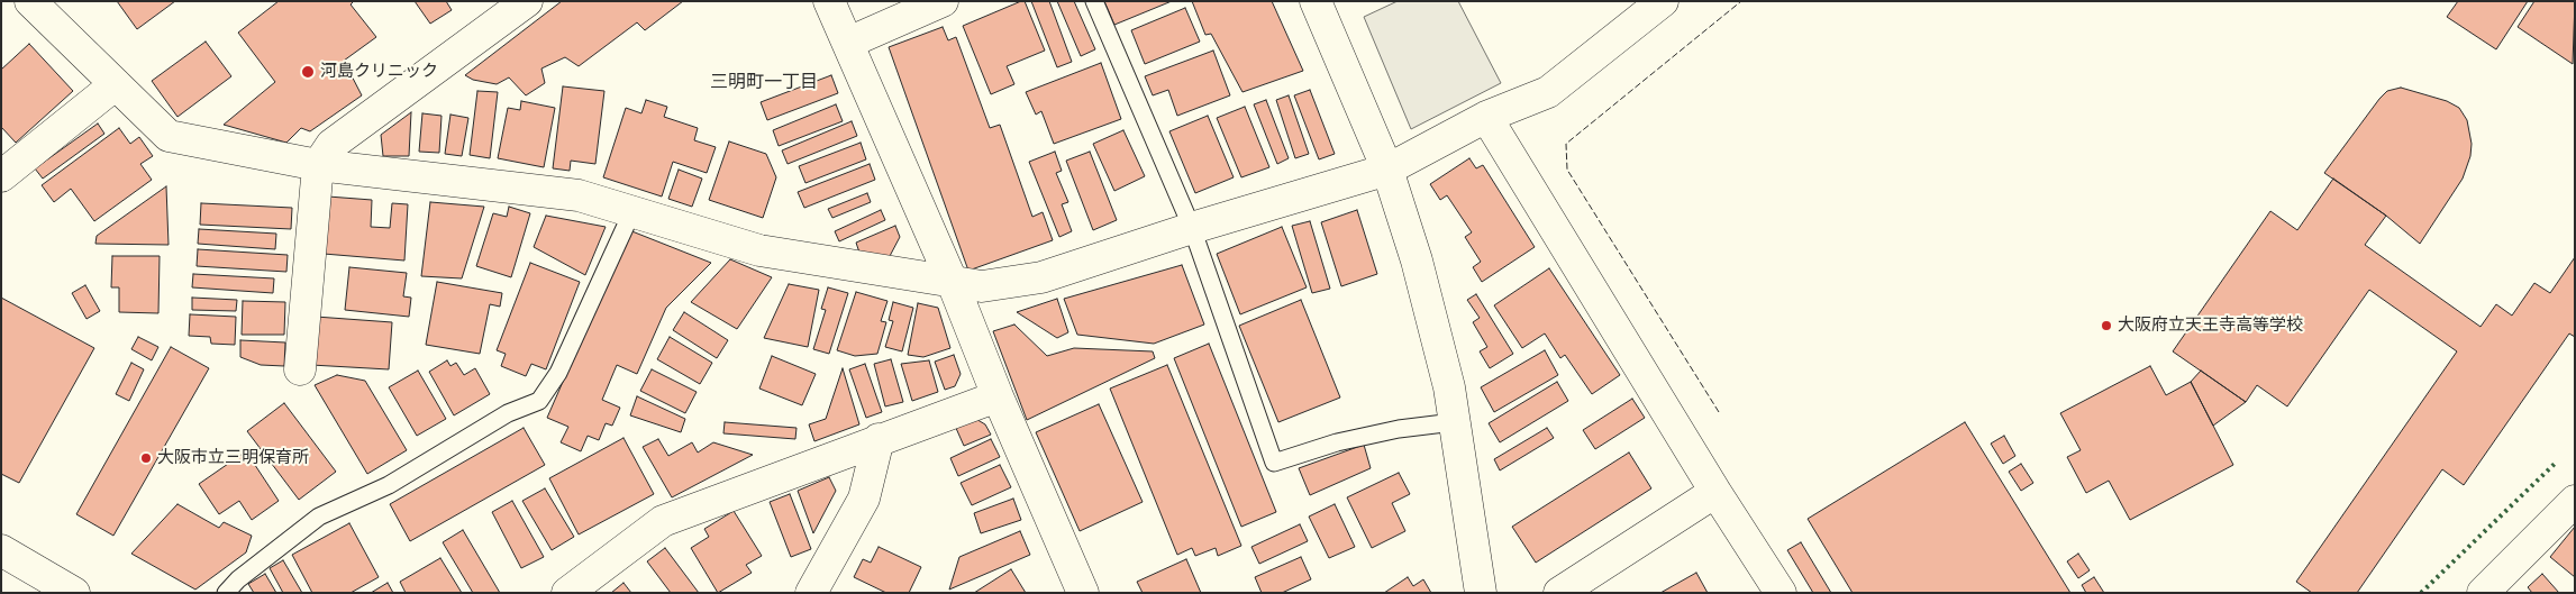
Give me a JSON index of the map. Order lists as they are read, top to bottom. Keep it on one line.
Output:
{"districts":["三明町一丁目"],"places":["河島クリニック","大阪府立天王寺高等学校","大阪市立三明保育所"]}
